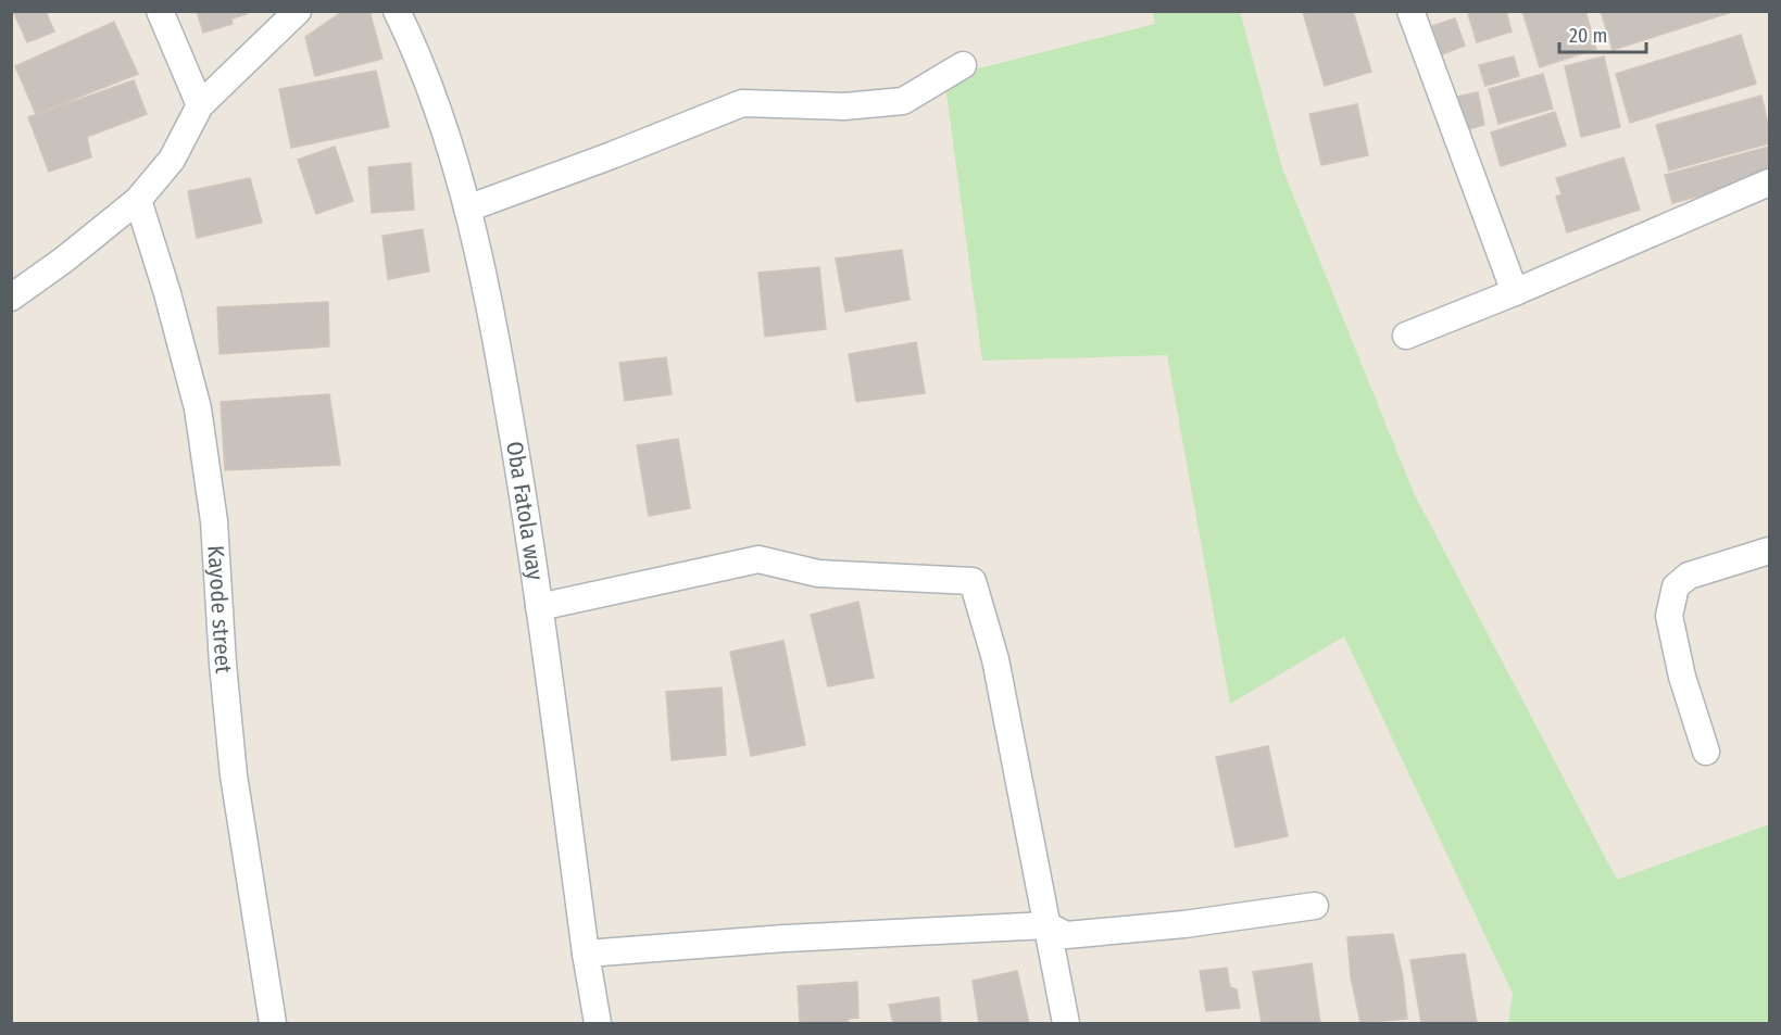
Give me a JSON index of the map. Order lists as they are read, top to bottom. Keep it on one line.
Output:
{"streets":{"street":["Oba Fatola way","Kayode street"]},"scale_bar":"20 m"}
